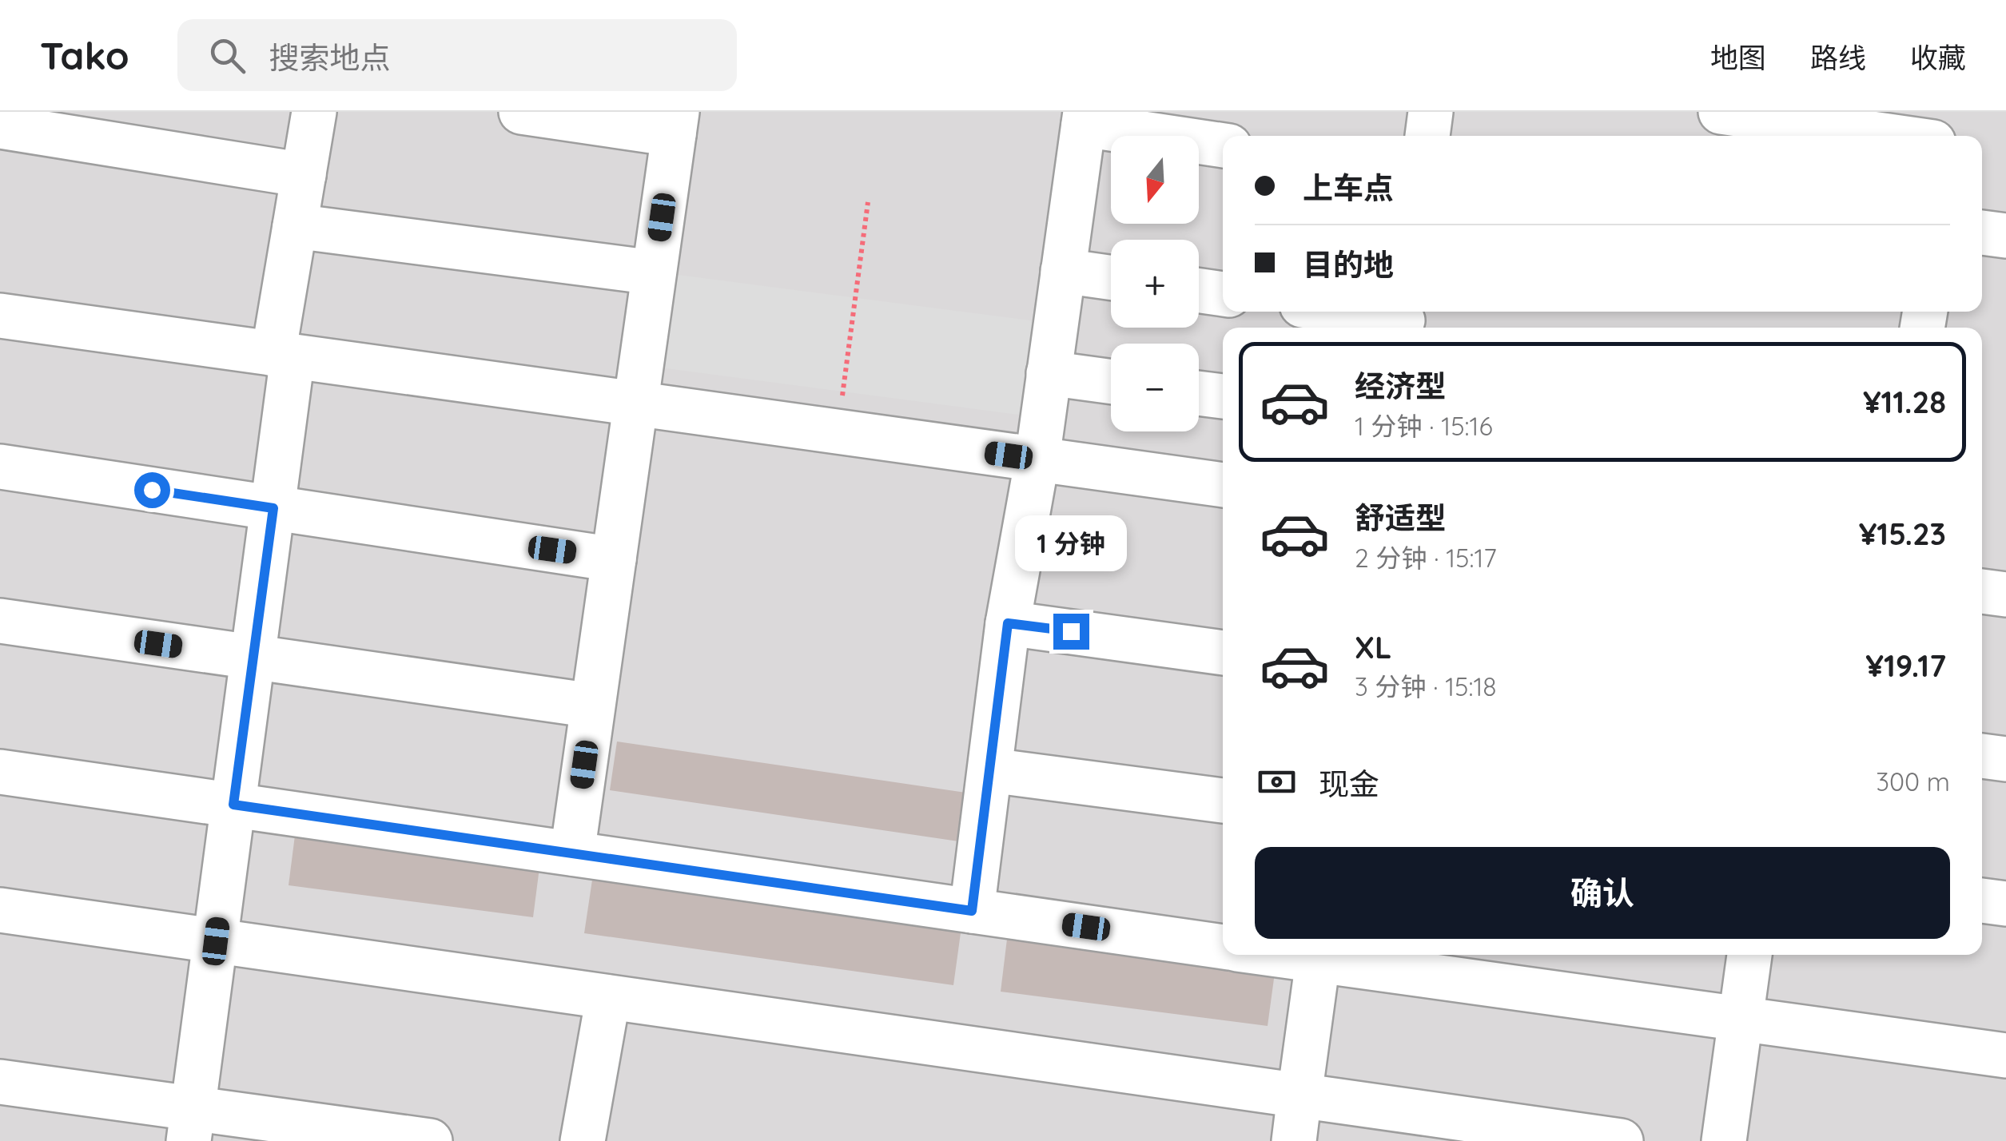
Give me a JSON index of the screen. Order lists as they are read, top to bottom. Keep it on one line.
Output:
{"north":"bottom","page":{"header":"Tako","search":"搜索地点","nav":["地图","路线","收藏"],"map_buttons":["+","−"],"banner":["上车点","目的地"],"list":[{"name":"经济型","note":"1 分钟 · 15:16","value":"¥11.28"},{"name":"舒适型","note":"2 分钟 · 15:17","value":"¥15.23"},{"name":"XL","note":"3 分钟 · 15:18","value":"¥19.17"}],"bubble":"1 分钟","pay":["现金","300 m"],"buttons":"确认"}}
